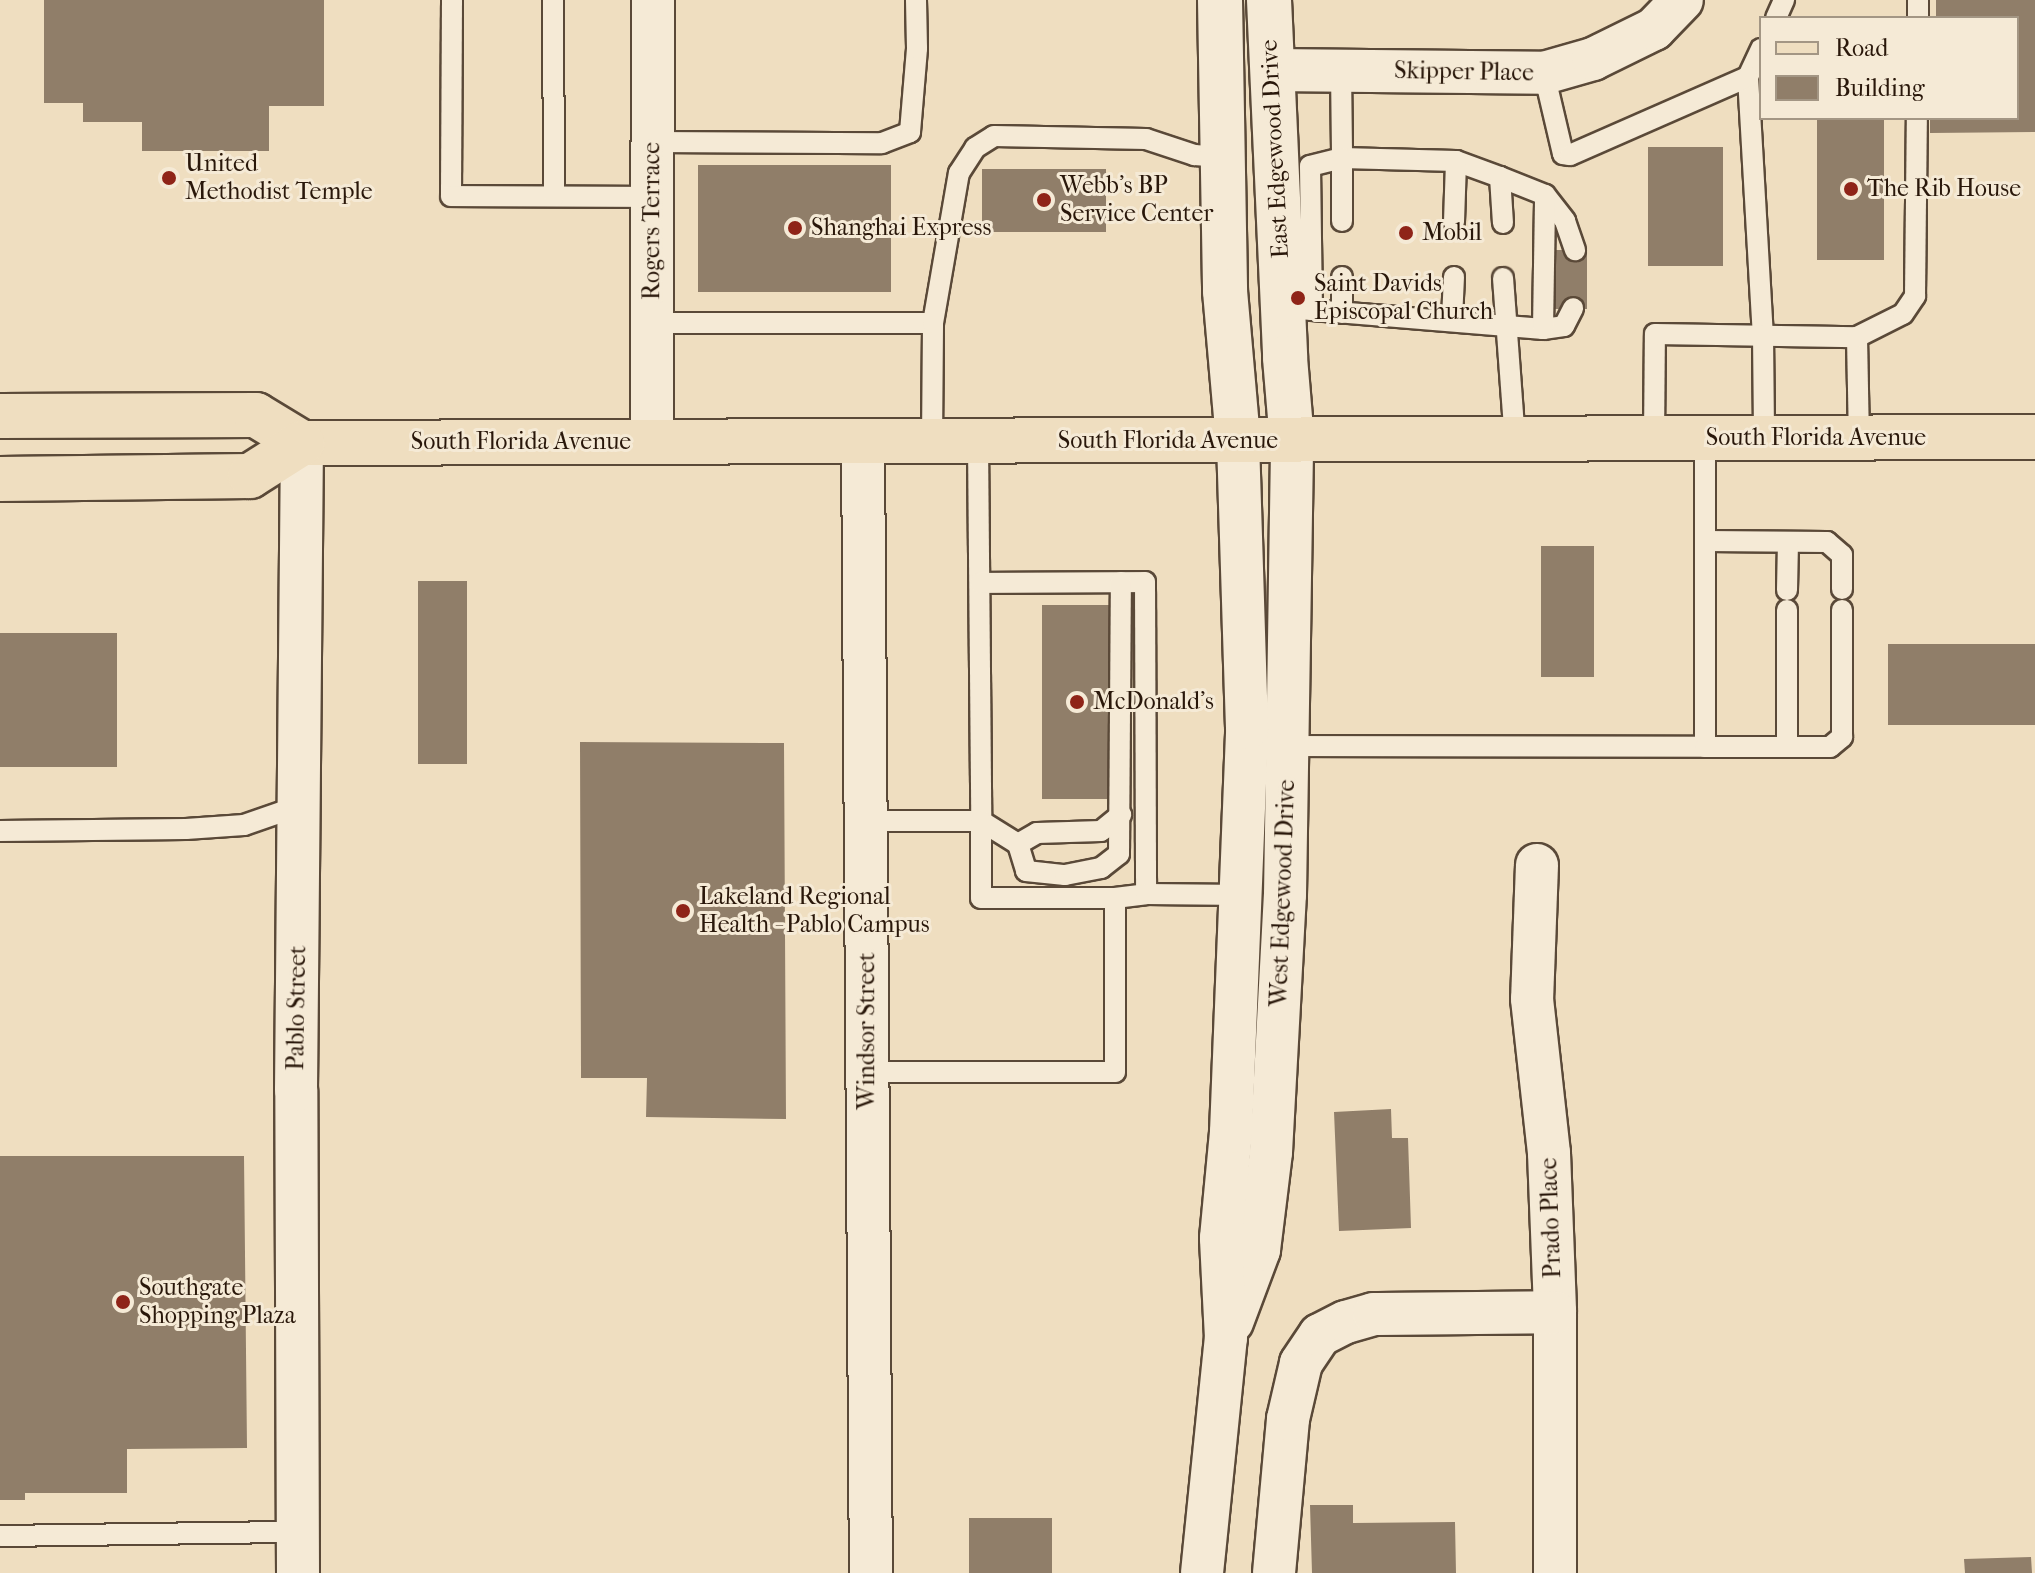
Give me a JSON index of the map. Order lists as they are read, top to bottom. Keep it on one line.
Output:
{"streets":{"main road":["South Florida Avenue"],"street":["Skipper Place","East Edgewood Drive","Rogers Terrace","West Edgewood Drive","Pablo Street","Windsor Street","Prado Place"]},"crossings":[["Skipper Place","East Edgewood Drive"],["East Edgewood Drive","South Florida Avenue"],["East Edgewood Drive","West Edgewood Drive"],["Rogers Terrace","South Florida Avenue"],["South Florida Avenue","West Edgewood Drive"],["South Florida Avenue","Pablo Street"],["South Florida Avenue","Windsor Street"]],"places":["United Methodist Temple","The Rib House","Webb's BP Service Center","Shanghai Express","Mobil","Saint Davids Episcopal Church","McDonald's","Lakeland Regional Health - Pablo Campus","Southgate Shopping Plaza"],"legend":["Road","Building"]}
